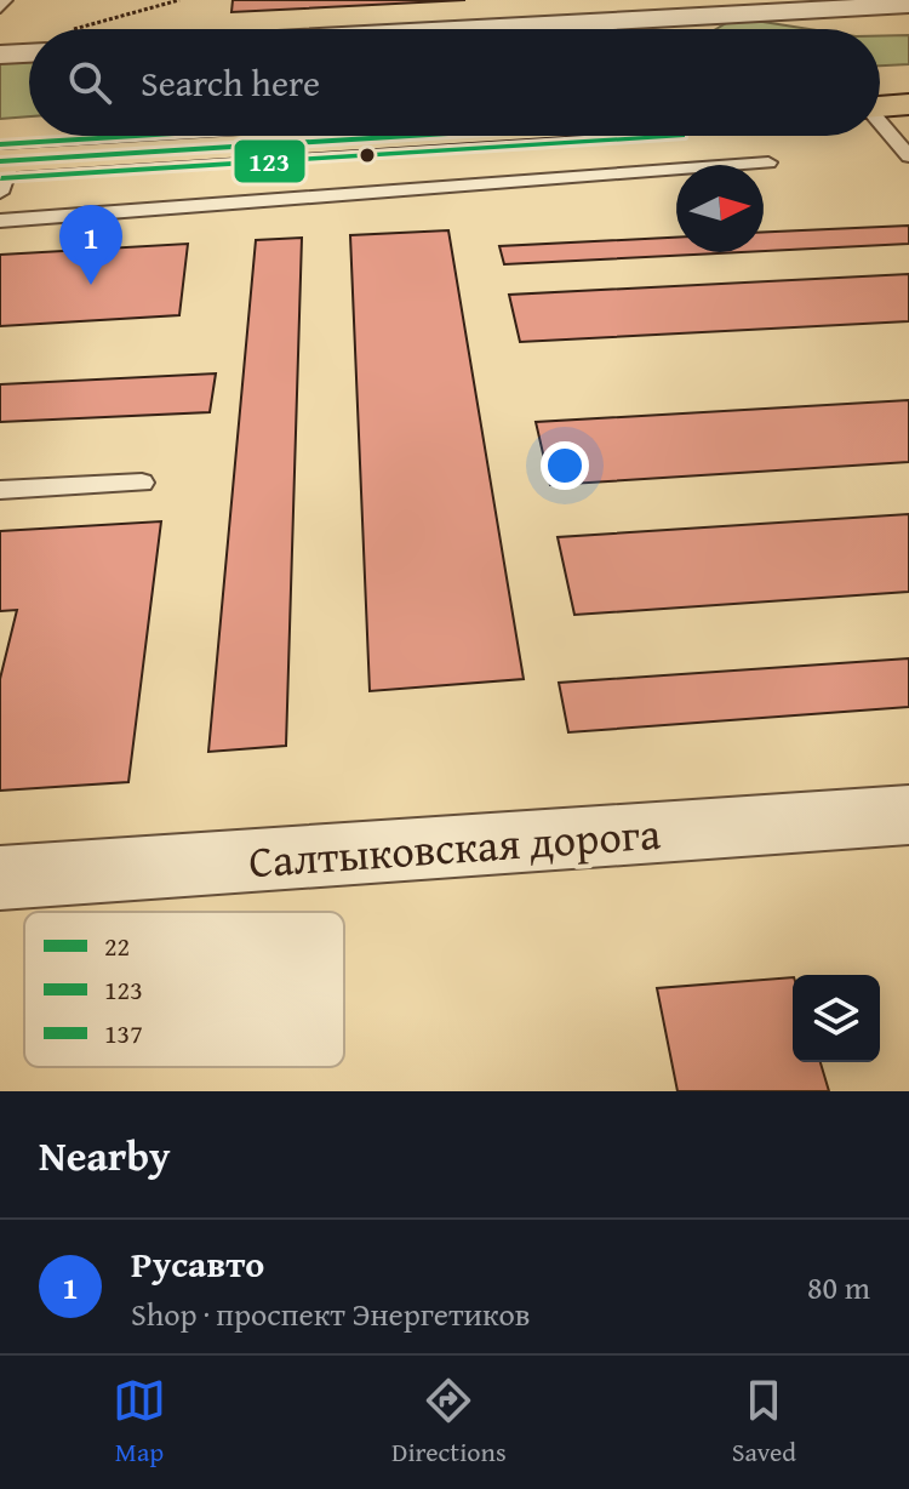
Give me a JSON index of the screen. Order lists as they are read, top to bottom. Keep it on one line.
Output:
{"streets":{"street":["Салтыковская дорога"]},"lines":["transit line 22","transit line 123","transit line 137"],"legend":["22","123","137"],"north":"right","page":{"search":"Search here","pins":"1","heading":"Nearby","list":[{"mark":"1","name":"Русавто","note":"Shop · проспект Энергетиков","value":"80 m"}],"nav":["Map","Directions","Saved"]}}
